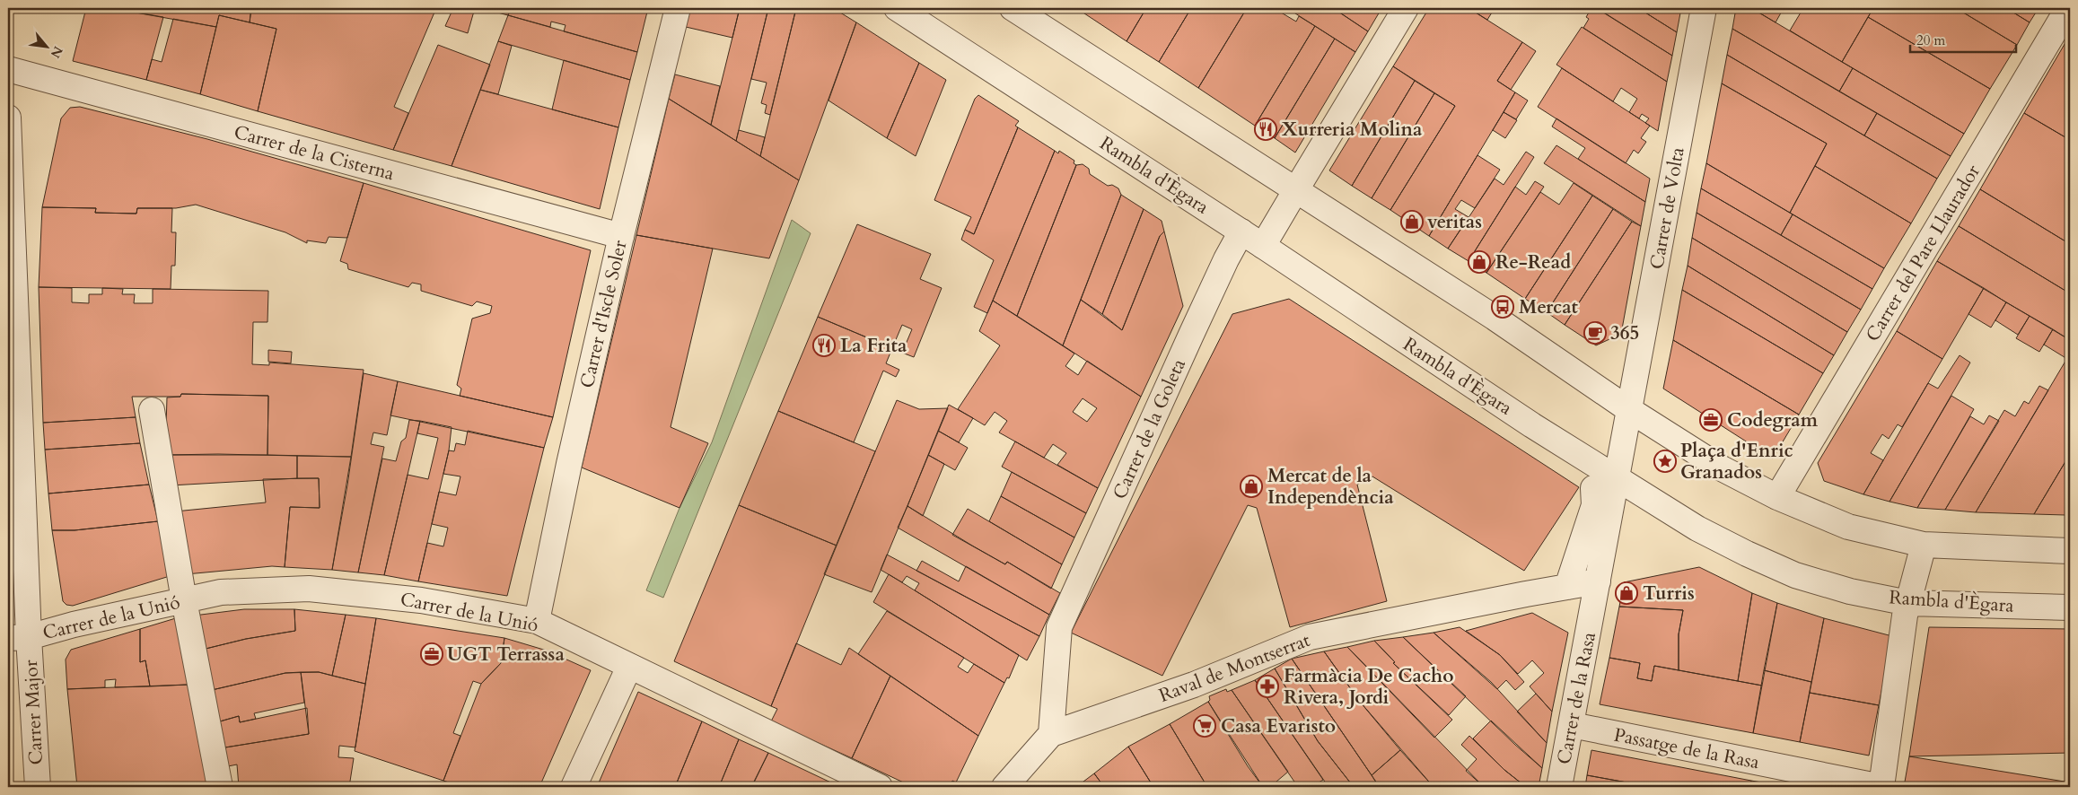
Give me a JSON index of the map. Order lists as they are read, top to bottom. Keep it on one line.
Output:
{"streets":{"street":["Carrer de la Cisterna","Rambla d'Ègara","Carrer de Volta","Carrer del Pare Llaurador","Carrer d'Iscle Soler","Carrer de la Goleta","Carrer de la Unió","Raval de Montserrat","Carrer de la Rasa","Carrer Major","Passatge de la Rasa"]},"crossings":[["Carrer de la Cisterna","Carrer d'Iscle Soler"],["Rambla d'Ègara","Carrer de la Goleta"],["Carrer d'Iscle Soler","Carrer de la Unió"],["Carrer de la Goleta","Raval de Montserrat"],["Carrer de la Unió","Carrer Major"],["Carrer de la Rasa","Passatge de la Rasa"]],"places":{"restaurant":["Xurreria Molina","La Frita"],"shop":["veritas","Re-Read","Mercat de la Independència","Turris"],"bus stop":["Mercat"],"cafe":["365"],"office":["Codegram","UGT Terrassa"],"place":["Plaça d'Enric Granados"],"pharmacy":["Farmàcia De Cacho Rivera, Jordi"],"supermarket":["Casa Evaristo"]},"scale_bar":"20 m","north":"bottom right"}
